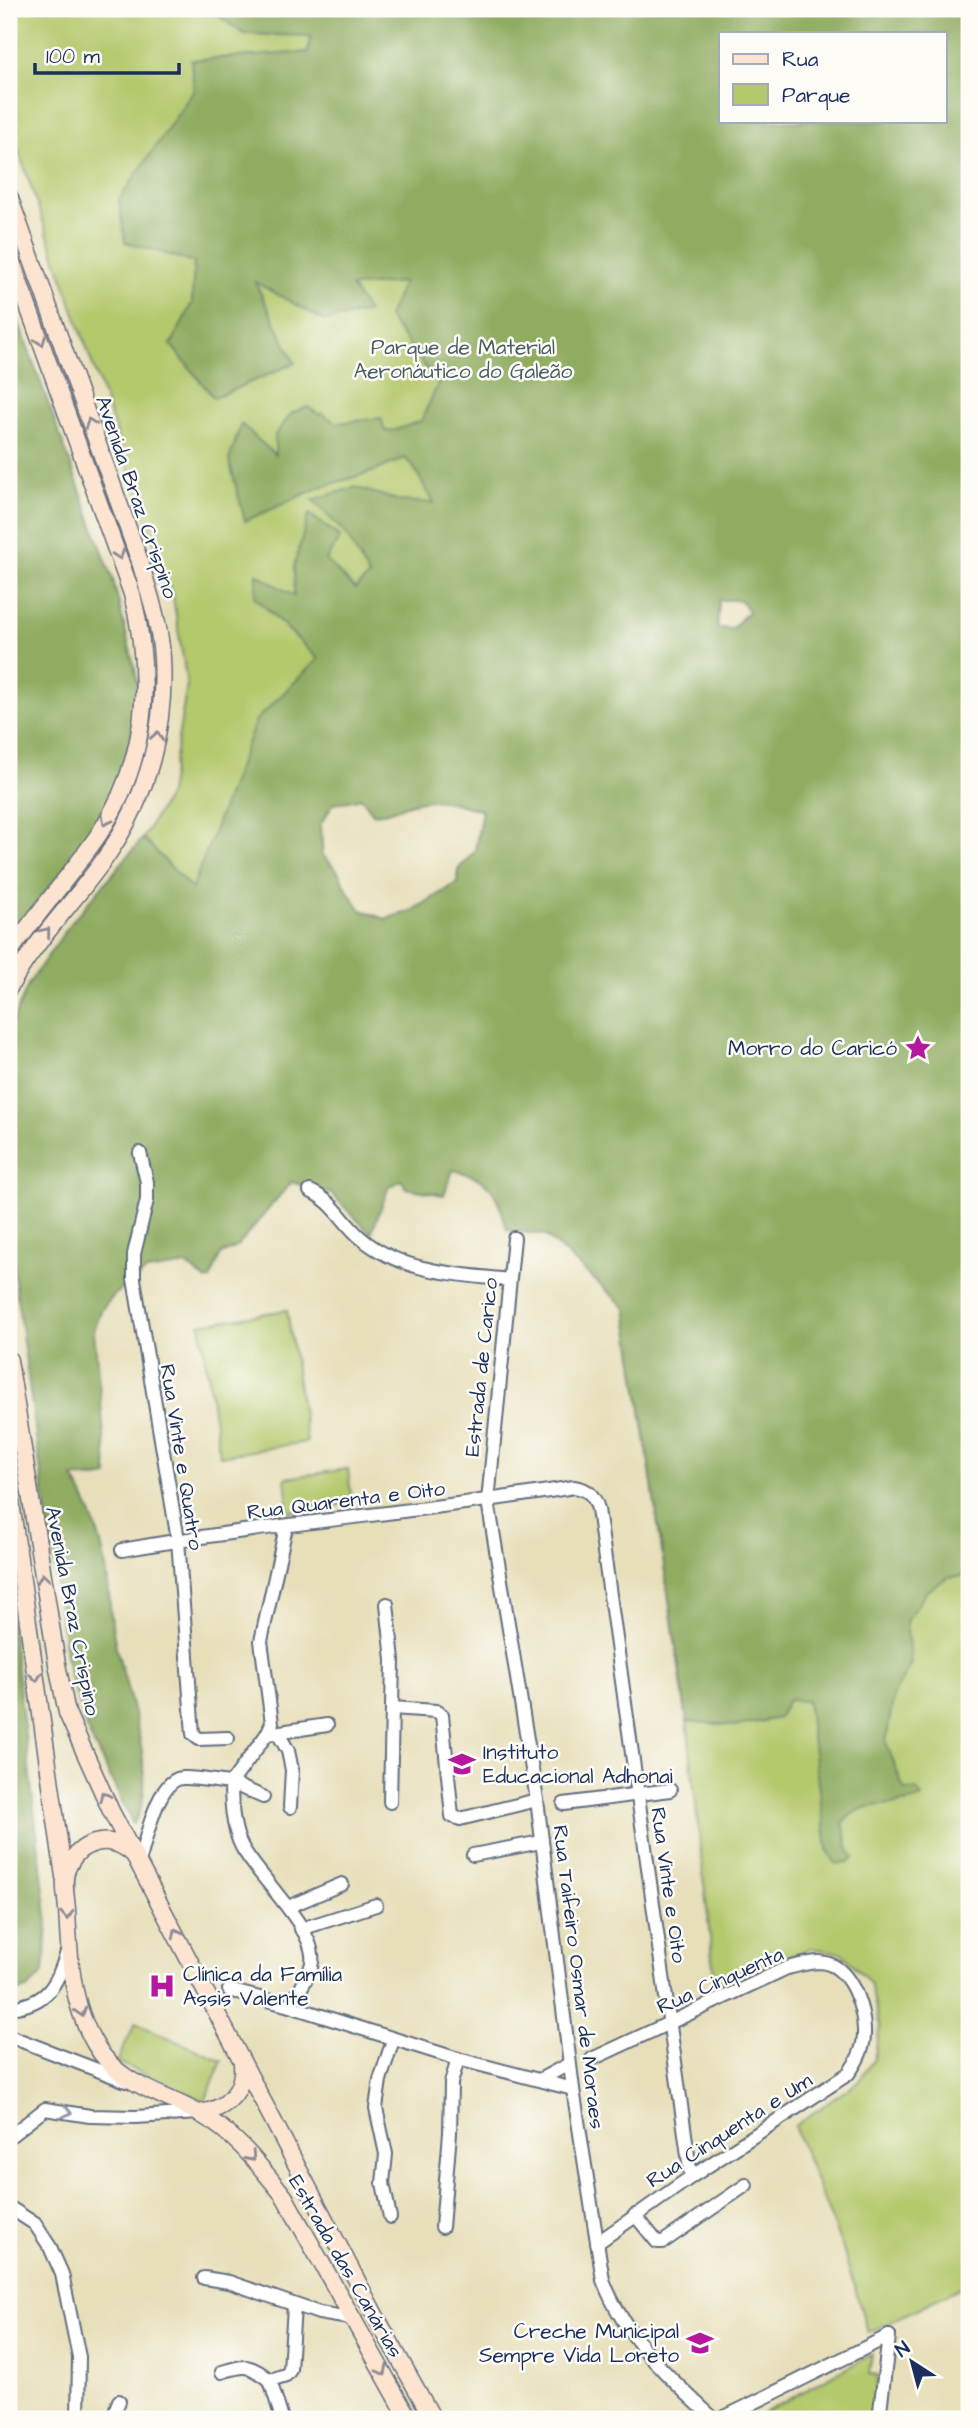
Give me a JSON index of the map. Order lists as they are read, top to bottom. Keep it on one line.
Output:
{"streets":{"main road":["Avenida Braz Crispino","Estrada das Canárias"],"street":["Estrada de Carico","Rua Vinte e Quatro","Rua Quarenta e Oito","Rua Vinte e Oito","Rua Taifeiro Osmar de Moraes","Rua Cinquenta","Rua Cinquenta e Um"]},"crossings":[["Avenida Braz Crispino","Estrada das Canárias"],["Estrada de Carico","Rua Quarenta e Oito"],["Estrada de Carico","Rua Taifeiro Osmar de Moraes"],["Rua Vinte e Quatro","Rua Quarenta e Oito"],["Rua Quarenta e Oito","Rua Vinte e Oito"],["Rua Quarenta e Oito","Rua Taifeiro Osmar de Moraes"],["Rua Vinte e Oito","Rua Cinquenta"],["Rua Vinte e Oito","Rua Cinquenta e Um"],["Rua Taifeiro Osmar de Moraes","Rua Cinquenta e Um"],["Rua Cinquenta","Rua Cinquenta e Um"]],"parks":["Parque de Material Aeronáutico do Galeão"],"places":{"place":["Morro do Caricó"],"school or university":["Instituto Educacional Adhonai","Creche Municipal Sempre Vida Loreto"],"hospital":["Clínica da Família Assis Valente"]},"legend":["Rua","Parque"],"scale_bar":"100 m","north":"top left"}
